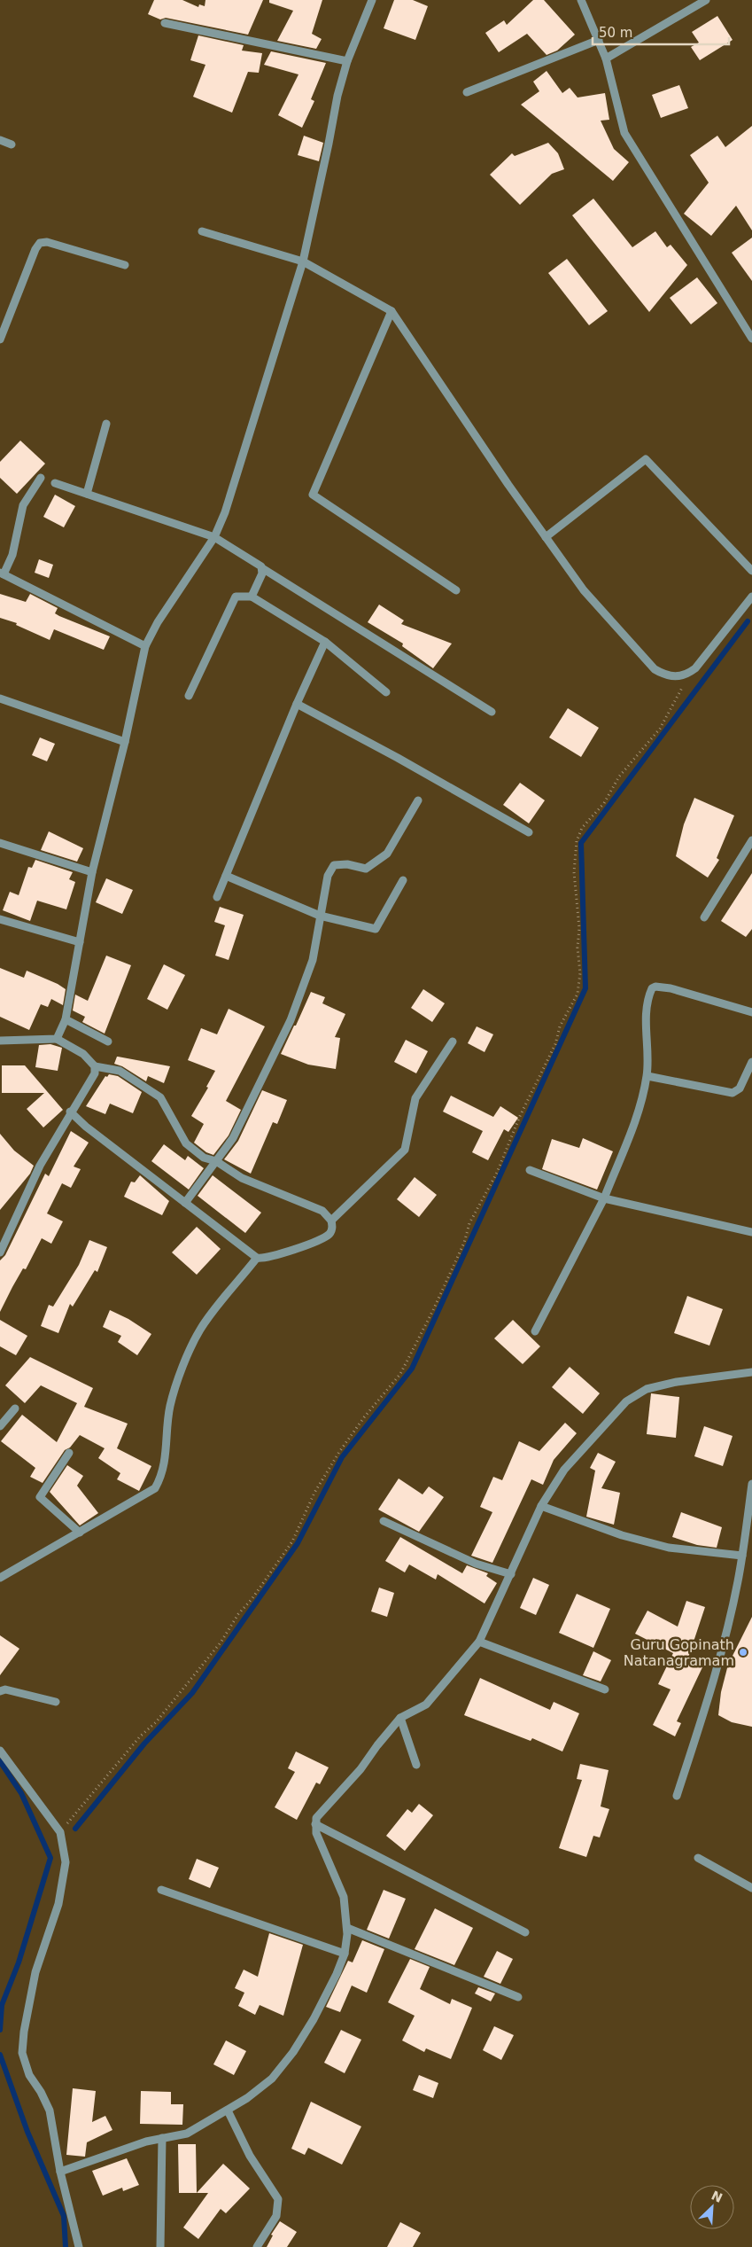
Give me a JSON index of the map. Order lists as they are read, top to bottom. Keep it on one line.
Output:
{"places":["Guru Gopinath Natanagramam"],"scale_bar":"50 m","north":"top right"}
